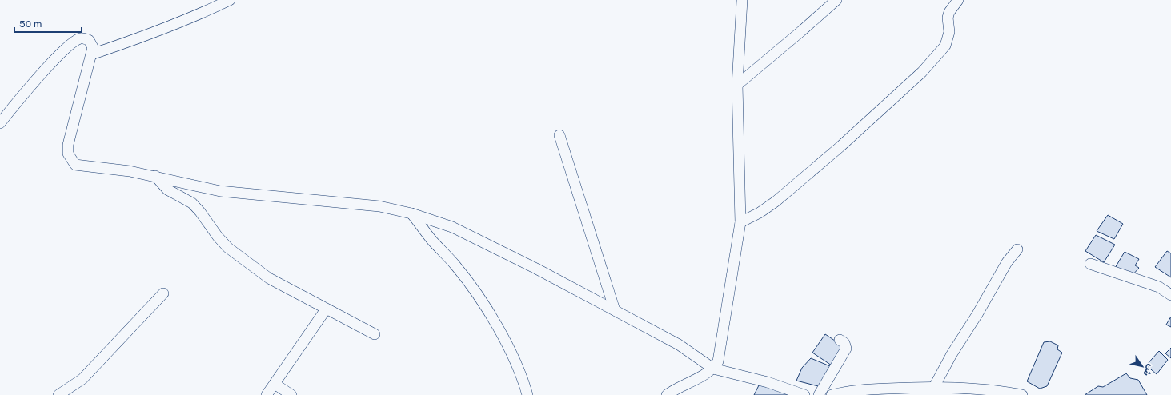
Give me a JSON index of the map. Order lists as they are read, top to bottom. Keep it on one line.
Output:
{"scale_bar":"50 m","north":"bottom right"}
